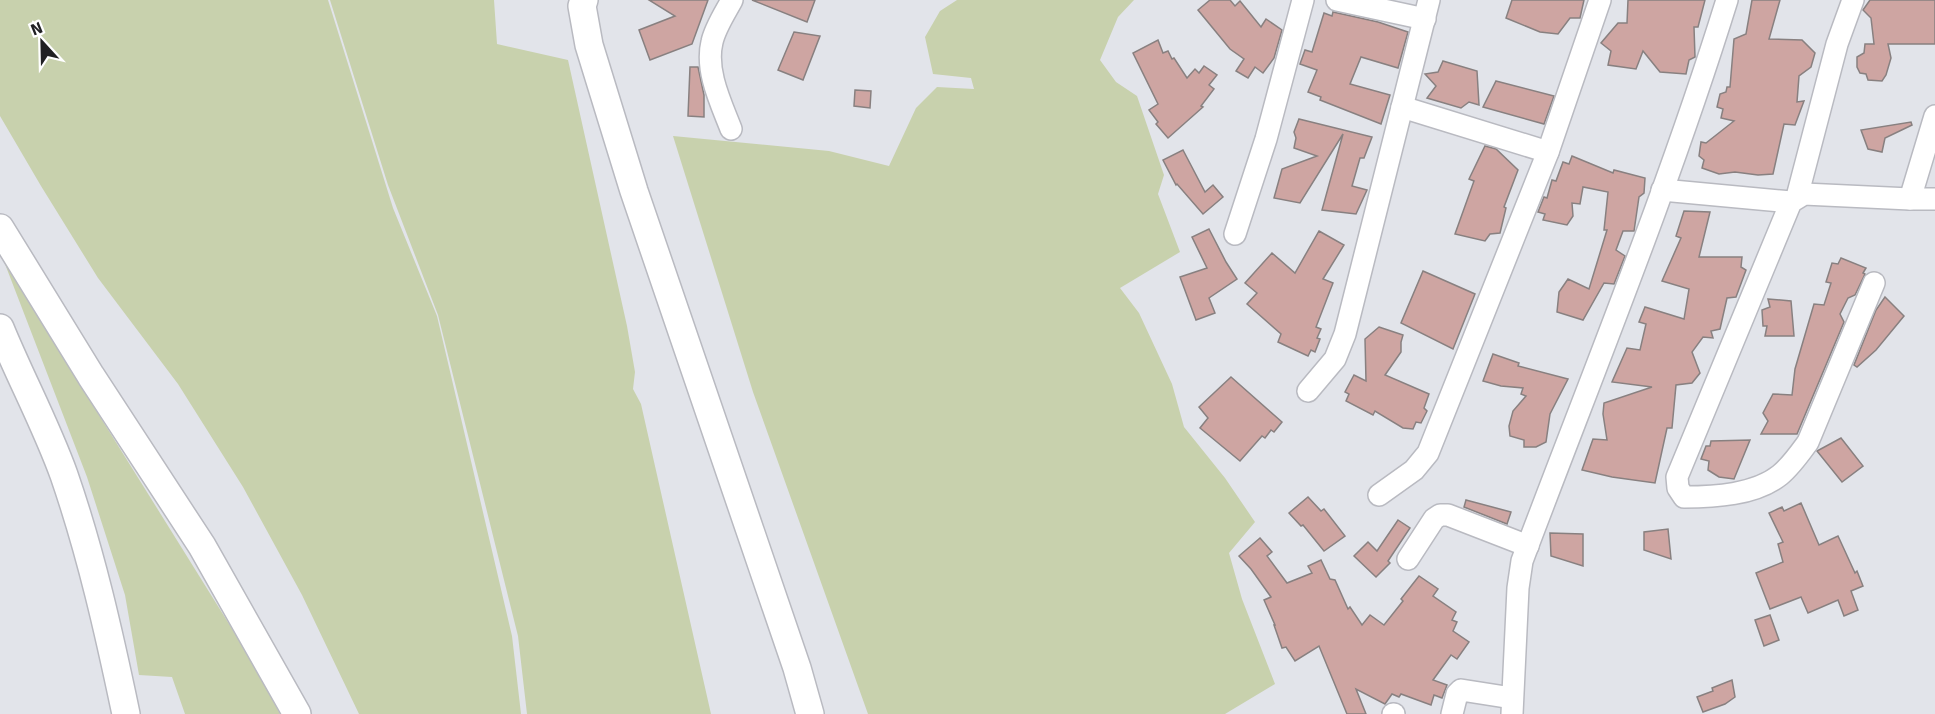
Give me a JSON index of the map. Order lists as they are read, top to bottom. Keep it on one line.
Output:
{"north":"top"}
